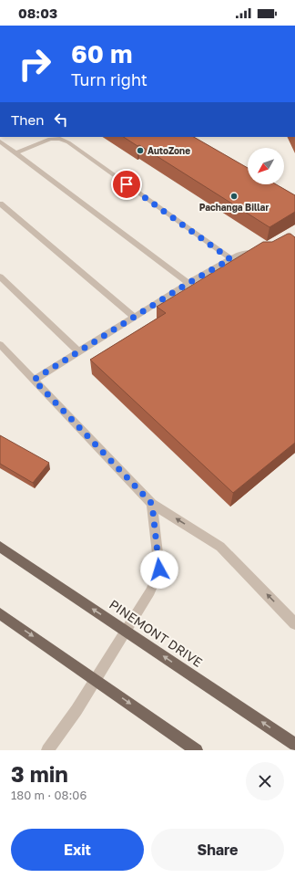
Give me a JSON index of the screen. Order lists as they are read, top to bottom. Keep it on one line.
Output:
{"streets":{"main road":["PINEMONT DRIVE"]},"places":["AutoZone","Pachanga Billar"],"north":"bottom left","page":{"status":"08:03","turn":["60 m","Turn right"],"then":"Then","heading":["3 min","180 m · 08:06"],"buttons":["Exit","Share"]}}
